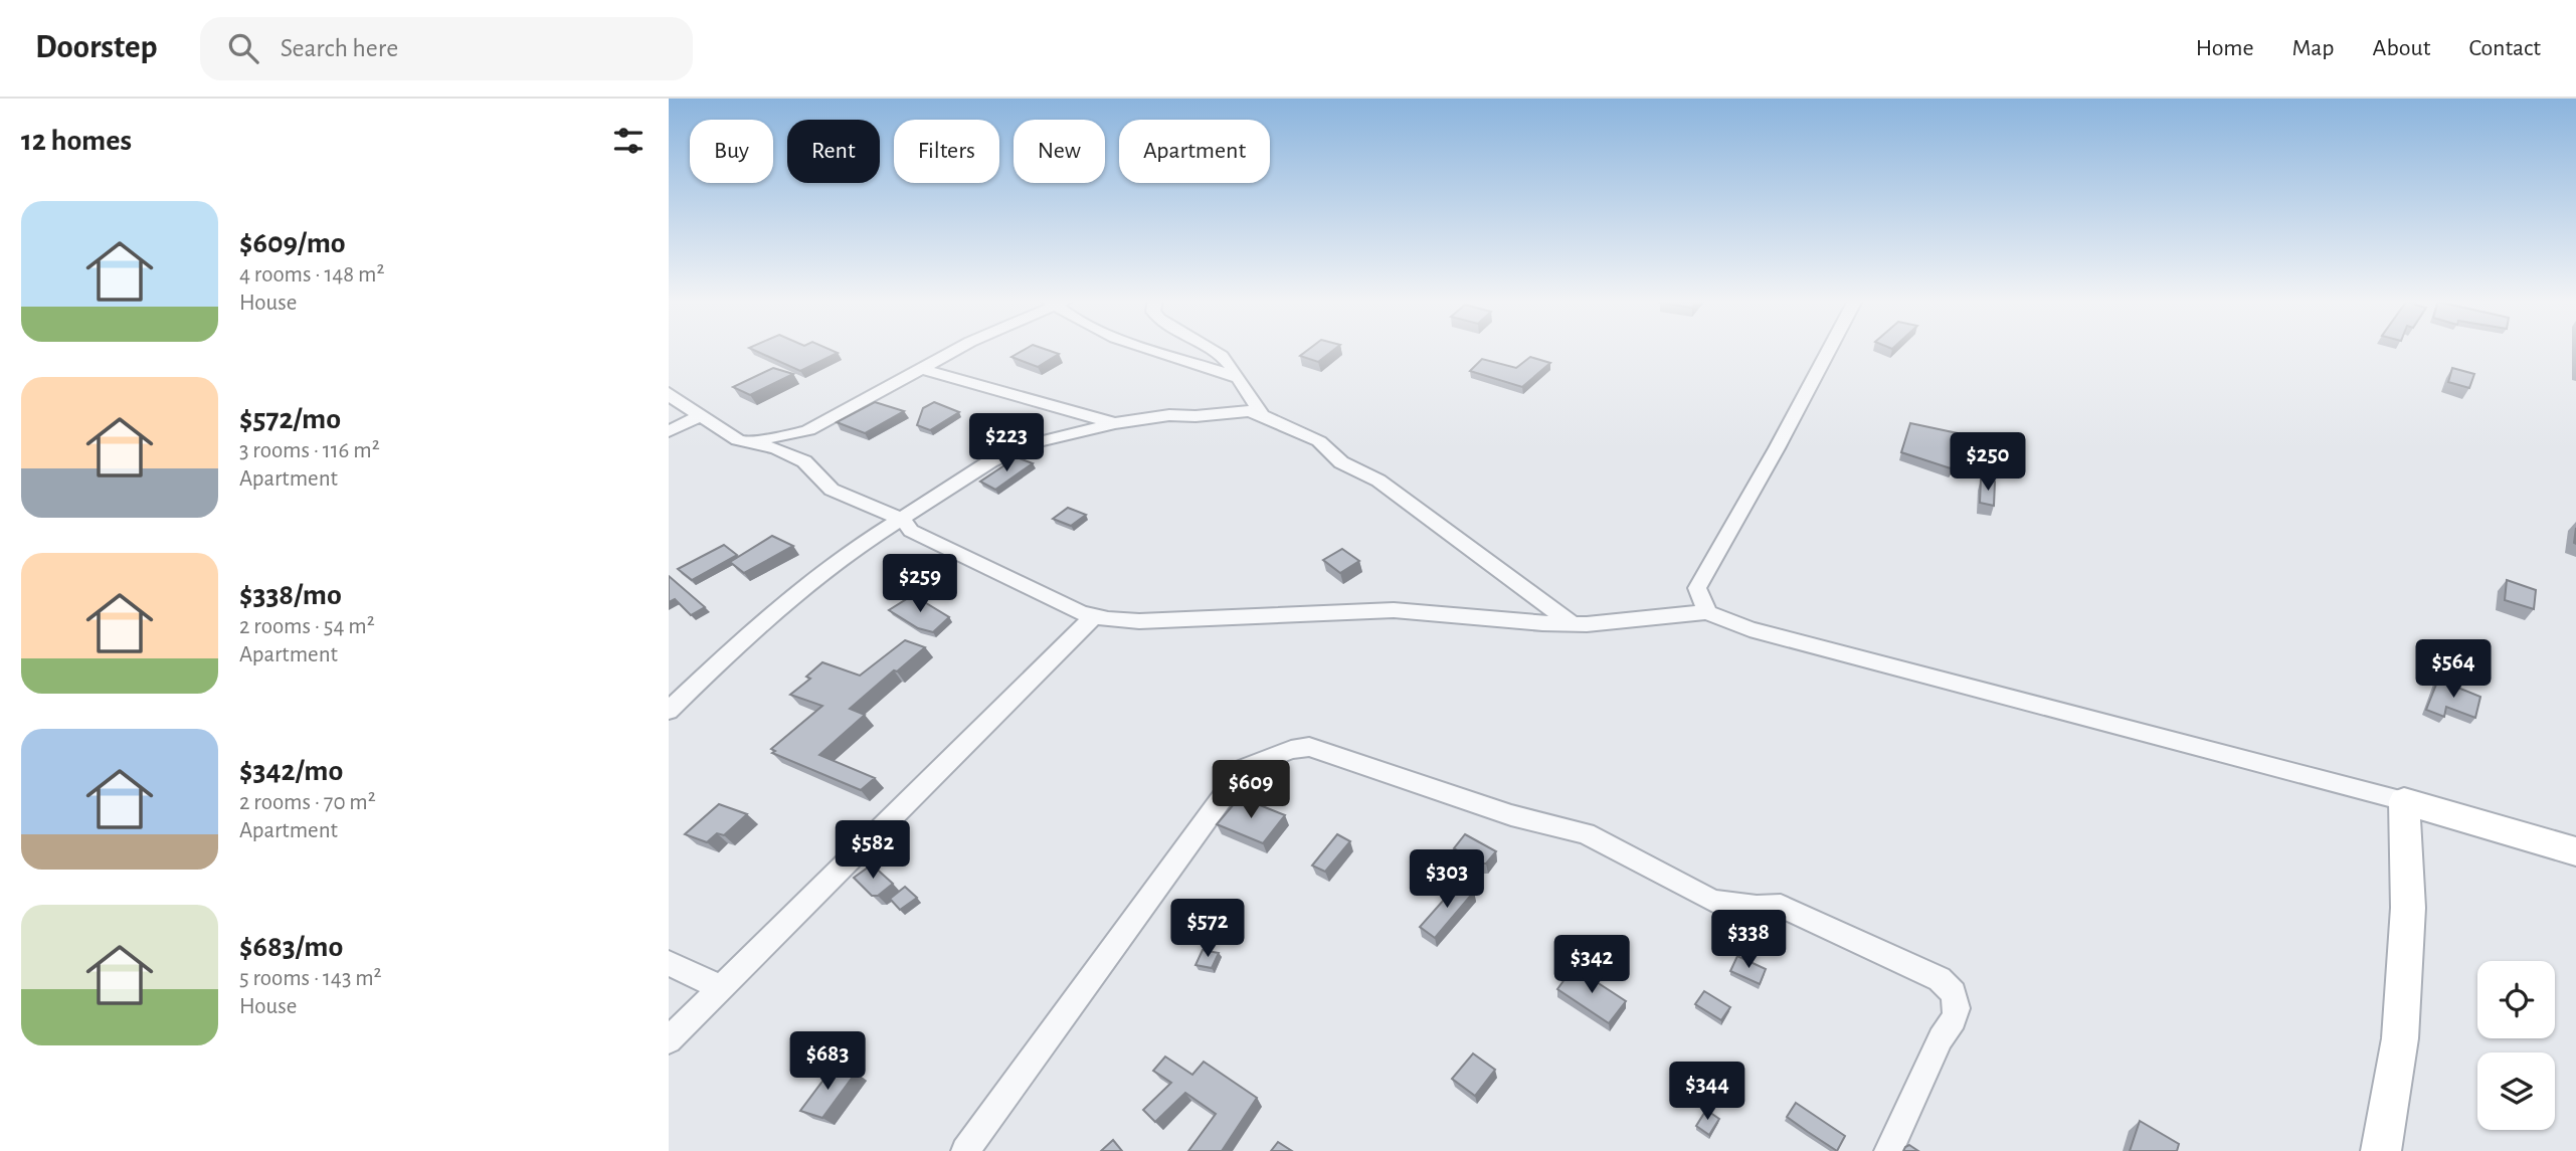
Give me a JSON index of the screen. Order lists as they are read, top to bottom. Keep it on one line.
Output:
{"page":{"header":"Doorstep","search":"Search here","nav":["Home","Map","About","Contact"],"heading":"12 homes","chip":["Buy","Rent","Filters","New","Apartment"],"list":[{"name":"$609/mo","note":"4 rooms · 148 m² · House"},{"name":"$572/mo","note":"3 rooms · 116 m² · Apartment"},{"name":"$338/mo","note":"2 rooms · 54 m² · Apartment"},{"name":"$342/mo","note":"2 rooms · 70 m² · Apartment"},{"name":"$683/mo","note":"5 rooms · 143 m² · House"}],"price":["$223","$250","$259","$564","$609","$582","$303","$572","$338","$342","$683","$344"]}}
